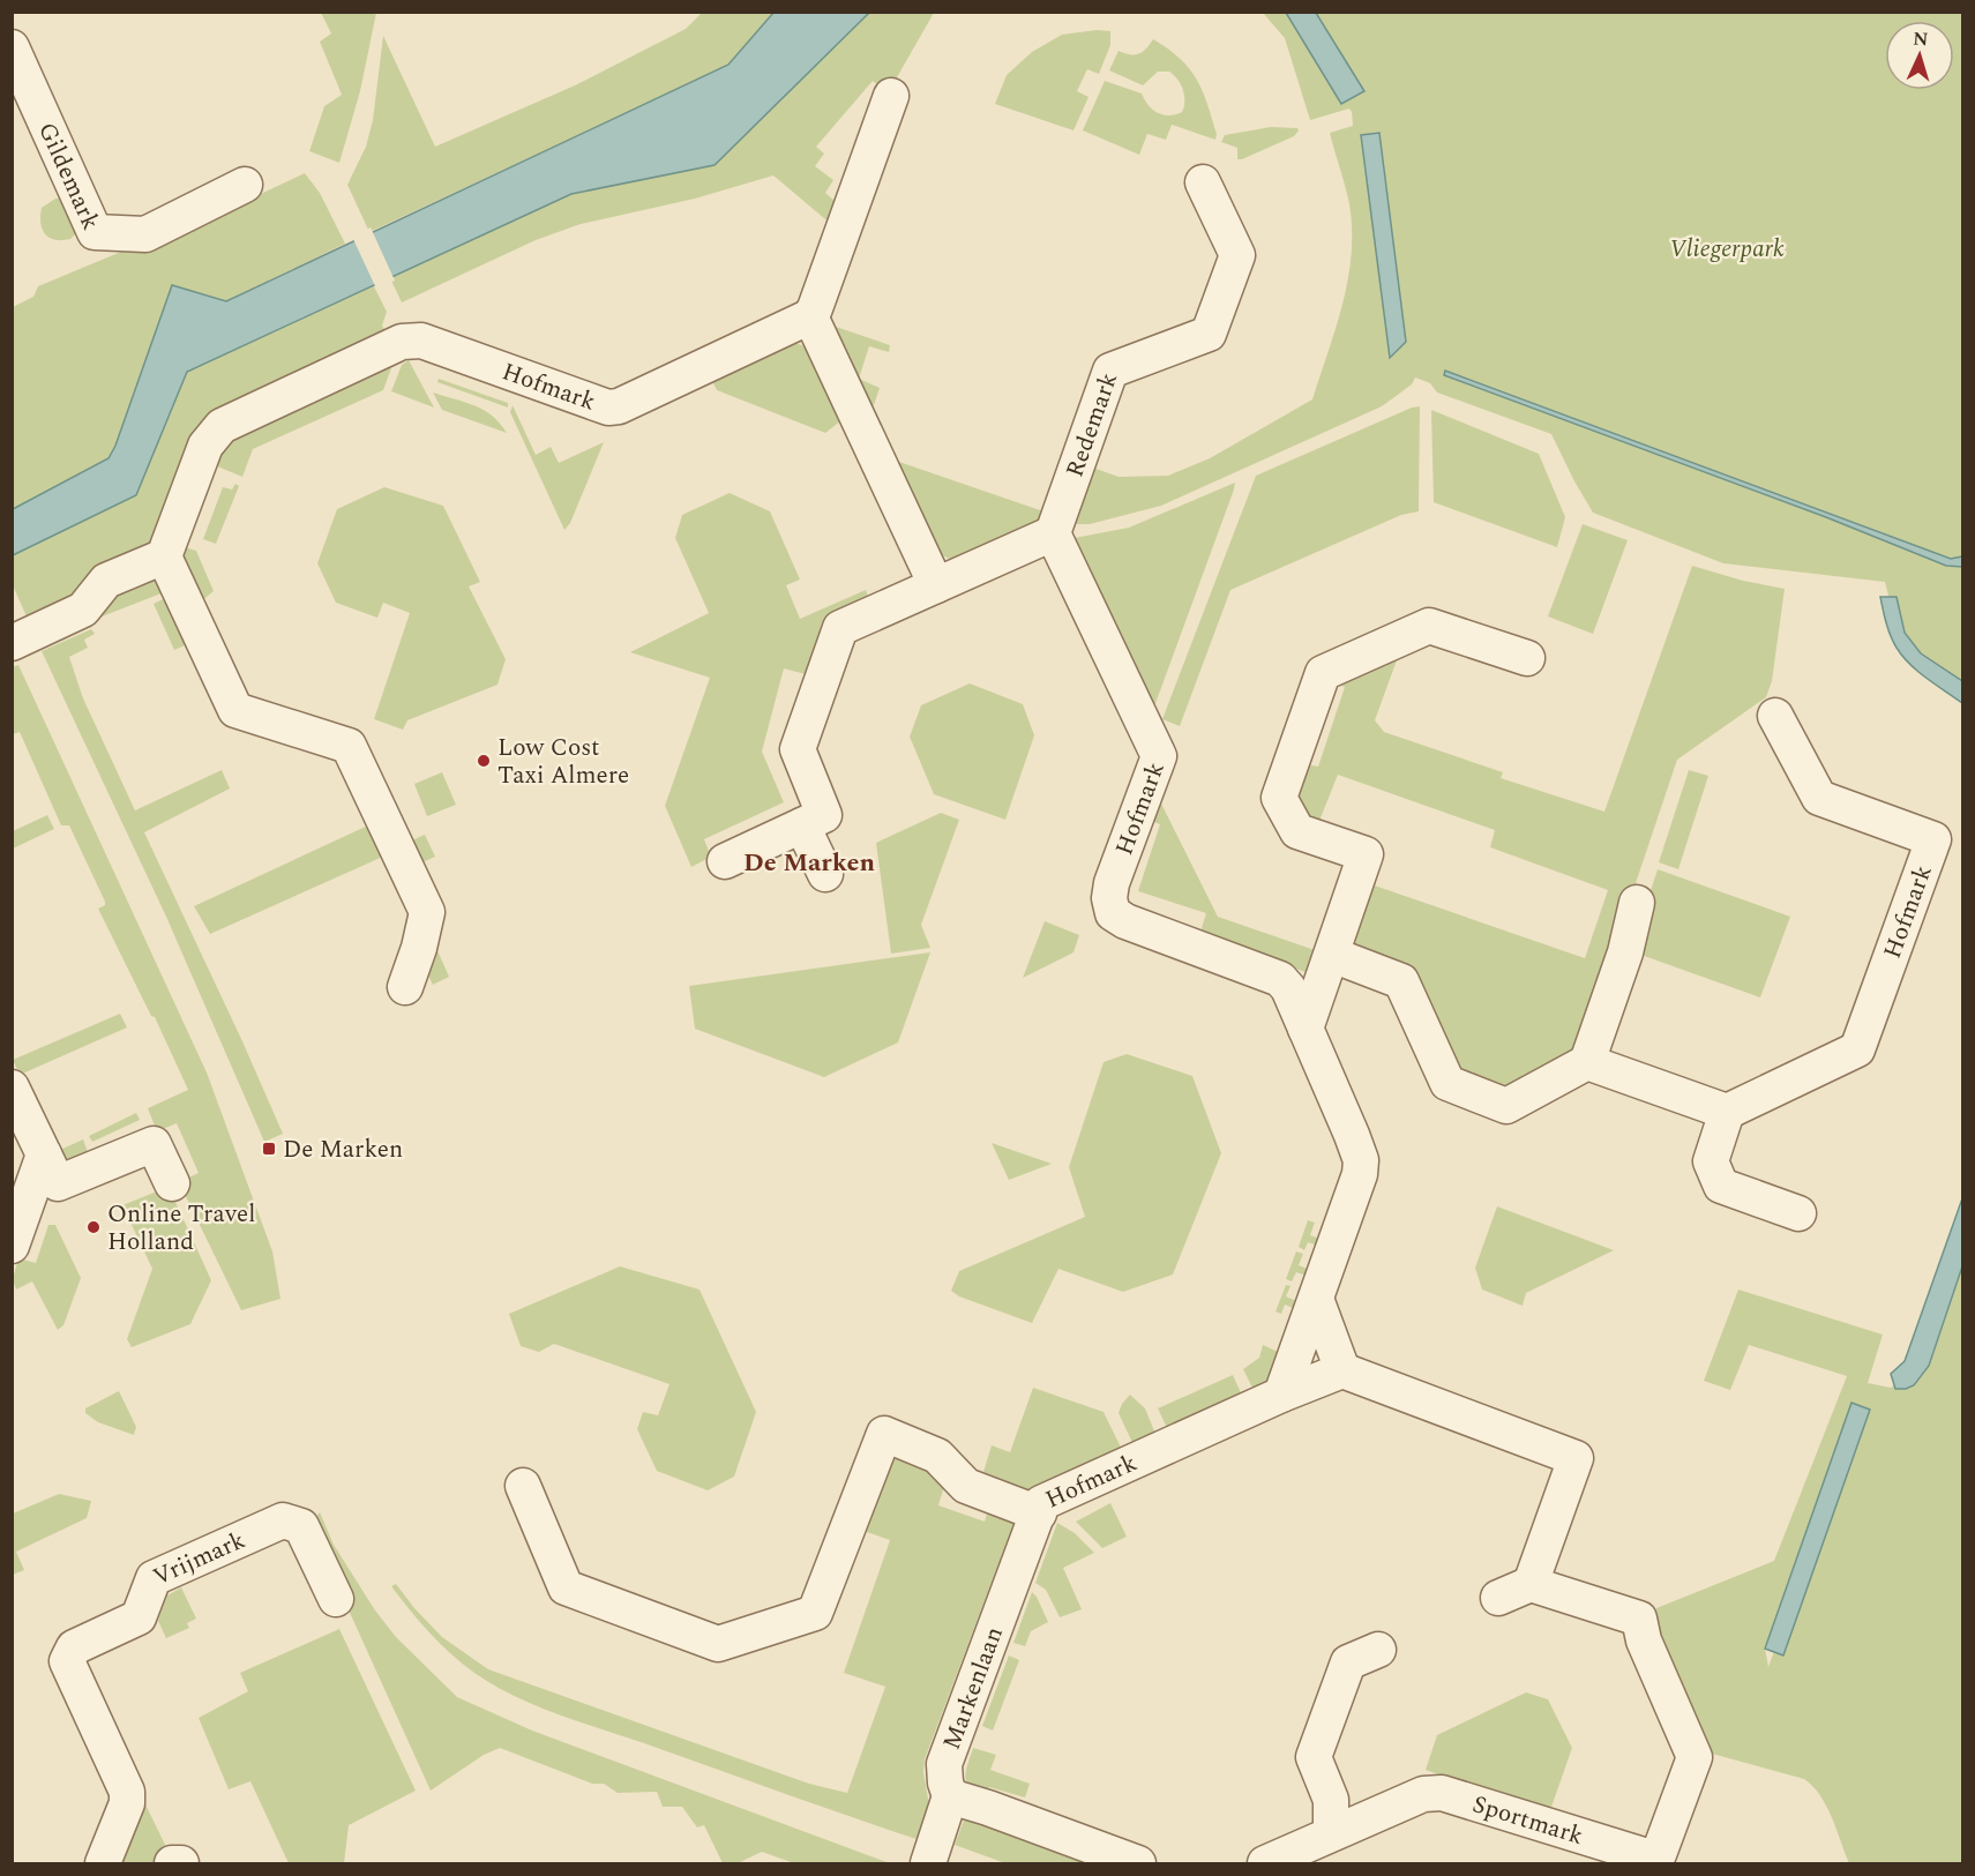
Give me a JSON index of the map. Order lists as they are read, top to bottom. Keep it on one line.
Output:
{"streets":{"street":["Gildemark","Hofmark","Redemark","Vrijmark","Markenlaan","Sportmark"]},"crossings":[["Hofmark","Redemark"],["Hofmark","Markenlaan"]],"districts":["De Marken"],"parks":["Vliegerpark"],"places":{"other":["Low Cost Taxi Almere","Online Travel Holland"],"transit":["De Marken"]},"north":"top"}
